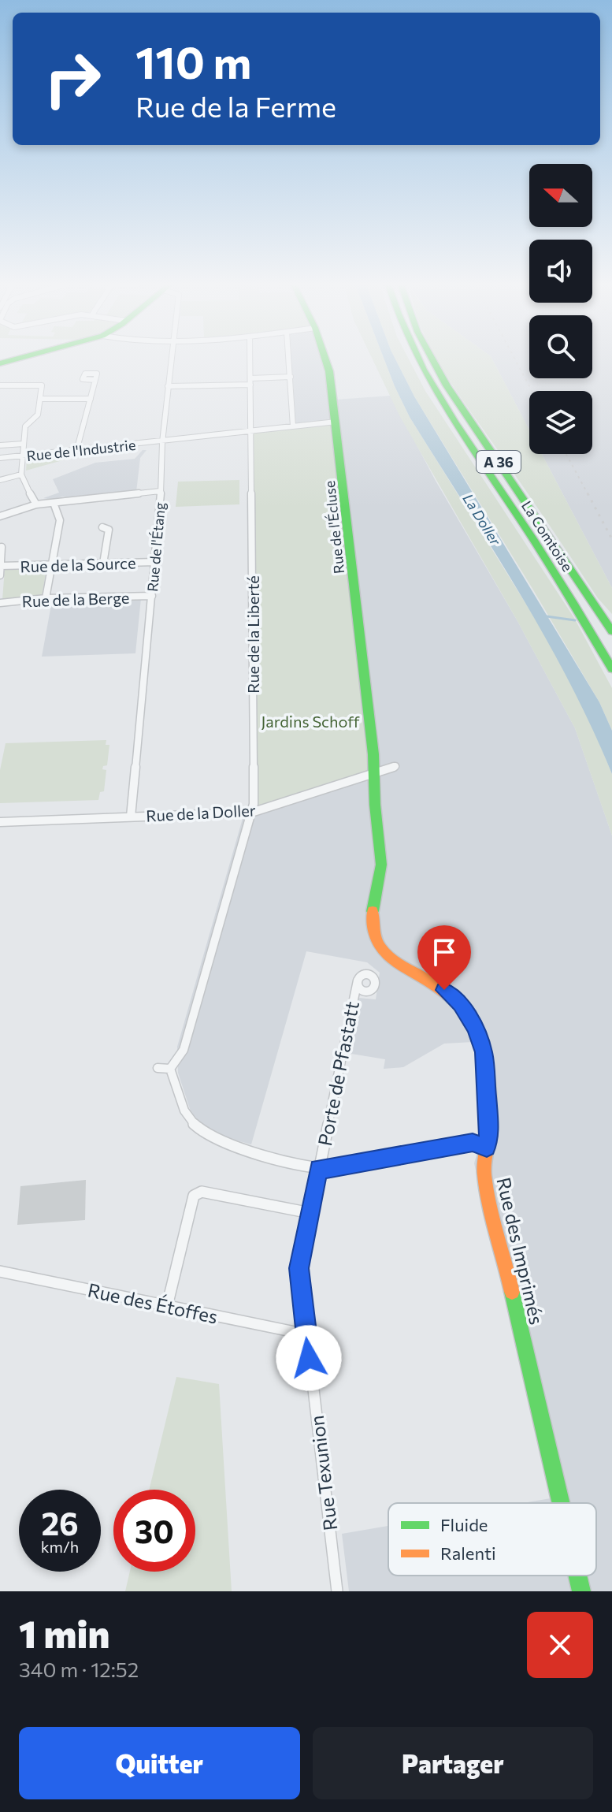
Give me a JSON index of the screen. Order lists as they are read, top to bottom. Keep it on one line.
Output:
{"streets":{"main road":["A 36","Rue de l'Écluse","La Comtoise","Rue des Imprimés"],"street":["Rue de l'Industrie","Rue de l'Étang","Rue de la Source","Rue de la Berge","Rue de la Liberté","Rue de la Doller","Porte de Pfastatt","Rue des Étoffes","Rue Texunion"]},"crossings":[["Rue de l'Industrie","Rue de l'Écluse"],["Rue de l'Industrie","Rue de l'Étang"],["Rue de l'Industrie","Rue de la Liberté"],["Rue de l'Écluse","Rue de la Doller"],["Rue de l'Écluse","Rue des Imprimés"],["Rue de l'Étang","Rue de la Source"],["Rue de l'Étang","Rue de la Berge"],["Rue de l'Étang","Rue de la Doller"],["Rue de la Liberté","Rue de la Doller"],["Rue de la Doller","Rue des Imprimés"],["Porte de Pfastatt","Rue Texunion"],["Rue des Étoffes","Rue Texunion"]],"water":["La Doller"],"parks":["Jardins Schoff"],"legend":["Fluide","Ralenti"],"north":"left","page":{"turn":["110 m","Rue de la Ferme"],"speed":"26 km/h","limit":"30","heading":["1 min","340 m · 12:52"],"buttons":["Quitter","Partager"]}}
